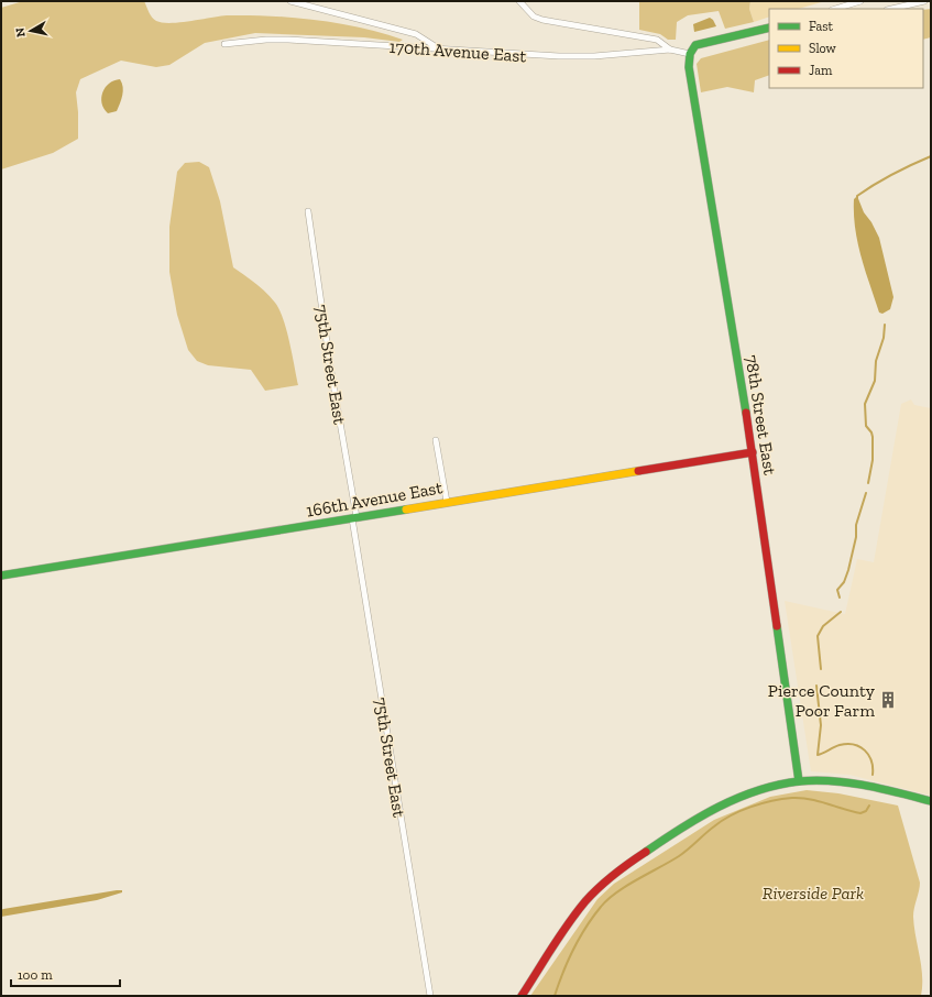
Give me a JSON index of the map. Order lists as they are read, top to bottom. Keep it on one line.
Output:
{"streets":{"street":["170th Avenue East","75th Street East","78th Street East","166th Avenue East"]},"crossings":[["170th Avenue East","78th Street East"],["75th Street East","166th Avenue East"],["78th Street East","166th Avenue East"]],"parks":["Riverside Park"],"places":{"building":["Pierce County Poor Farm"]},"legend":["Fast","Slow","Jam"],"scale_bar":"100 m","north":"left"}
